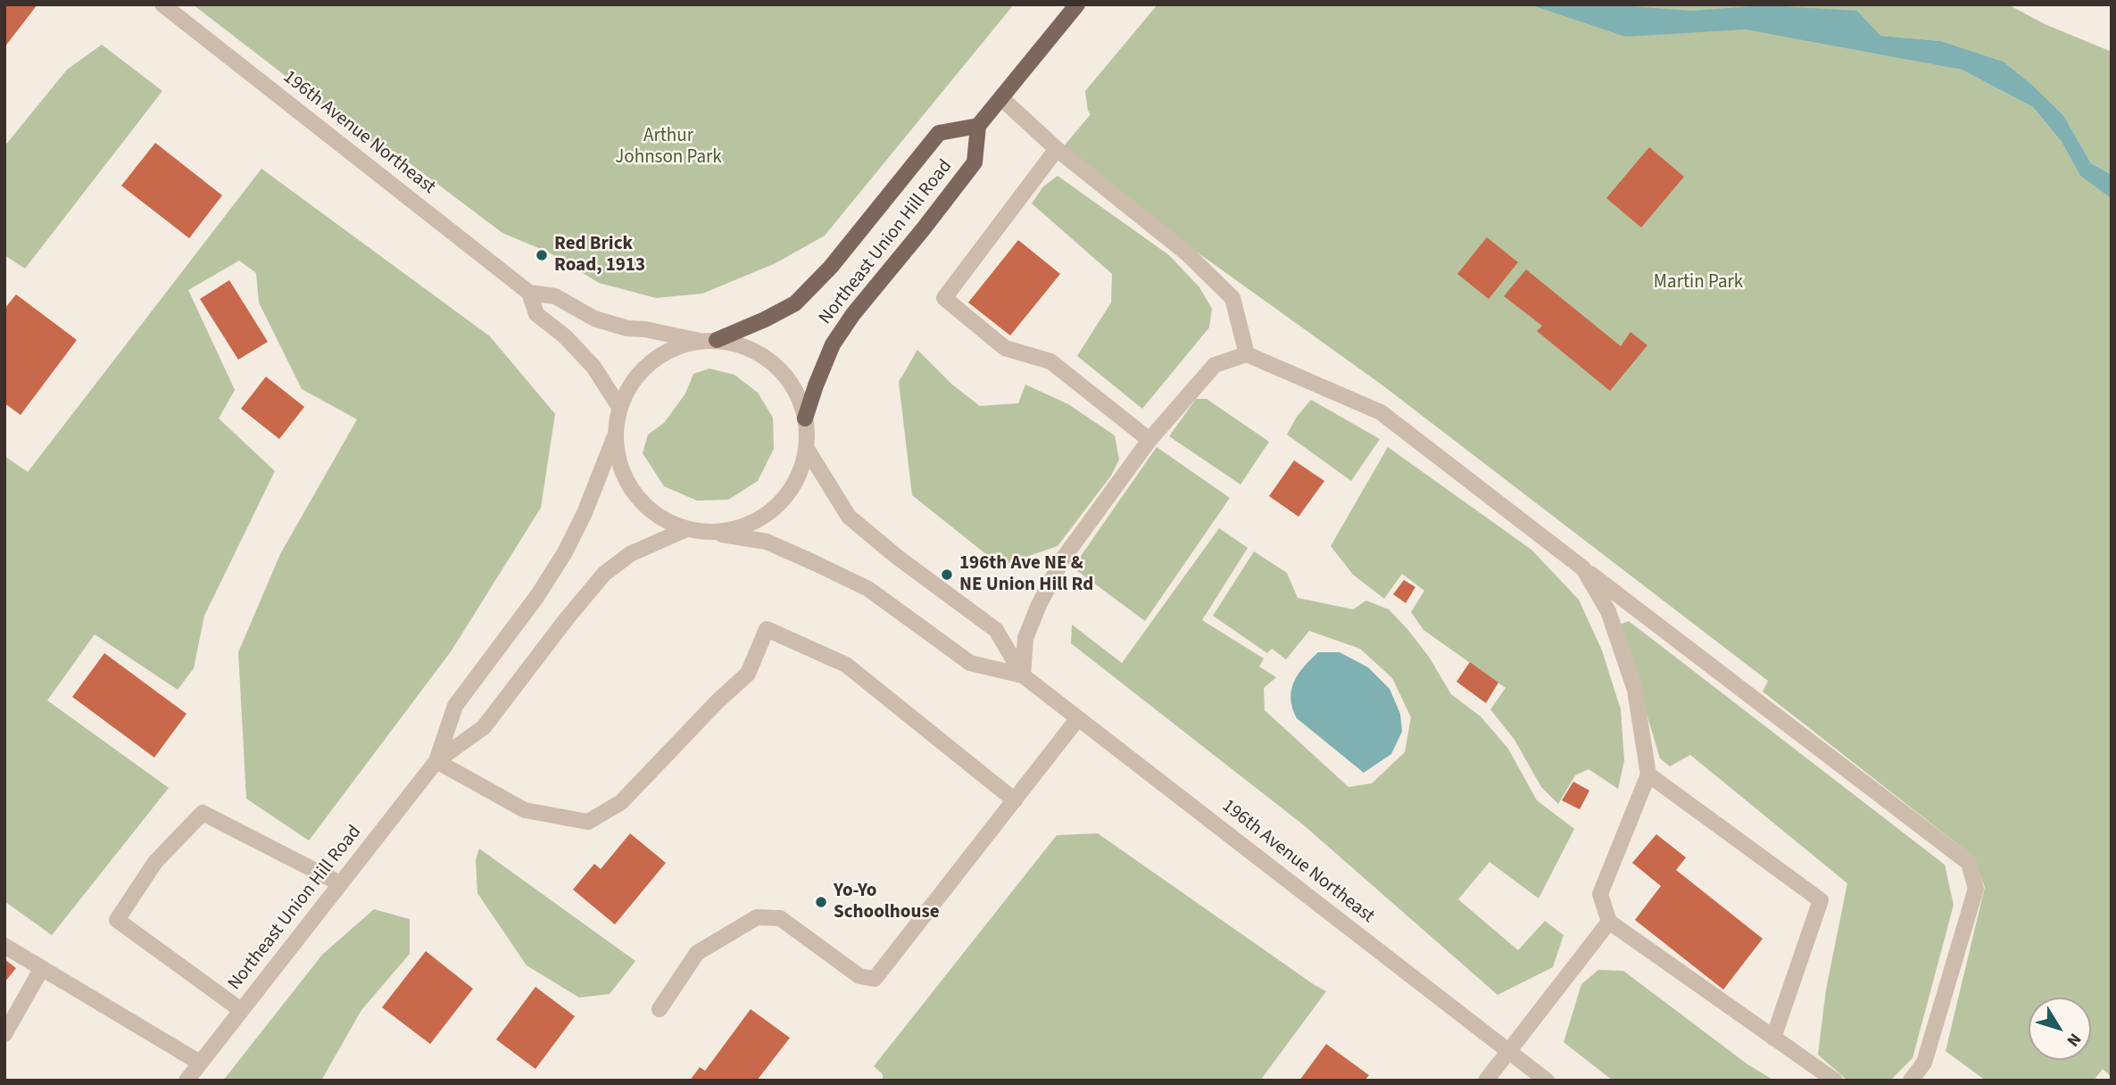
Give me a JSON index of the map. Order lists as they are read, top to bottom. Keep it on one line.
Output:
{"streets":{"main road":["Northeast Union Hill Road"],"street":["196th Avenue Northeast"]},"crossings":[["196th Avenue Northeast","Northeast Union Hill Road"]],"parks":["Arthur Johnson Park","Martin Park"],"places":["Red Brick Road, 1913","196th Ave NE & NE Union Hill Rd","Yo-Yo Schoolhouse"],"north":"bottom right"}
